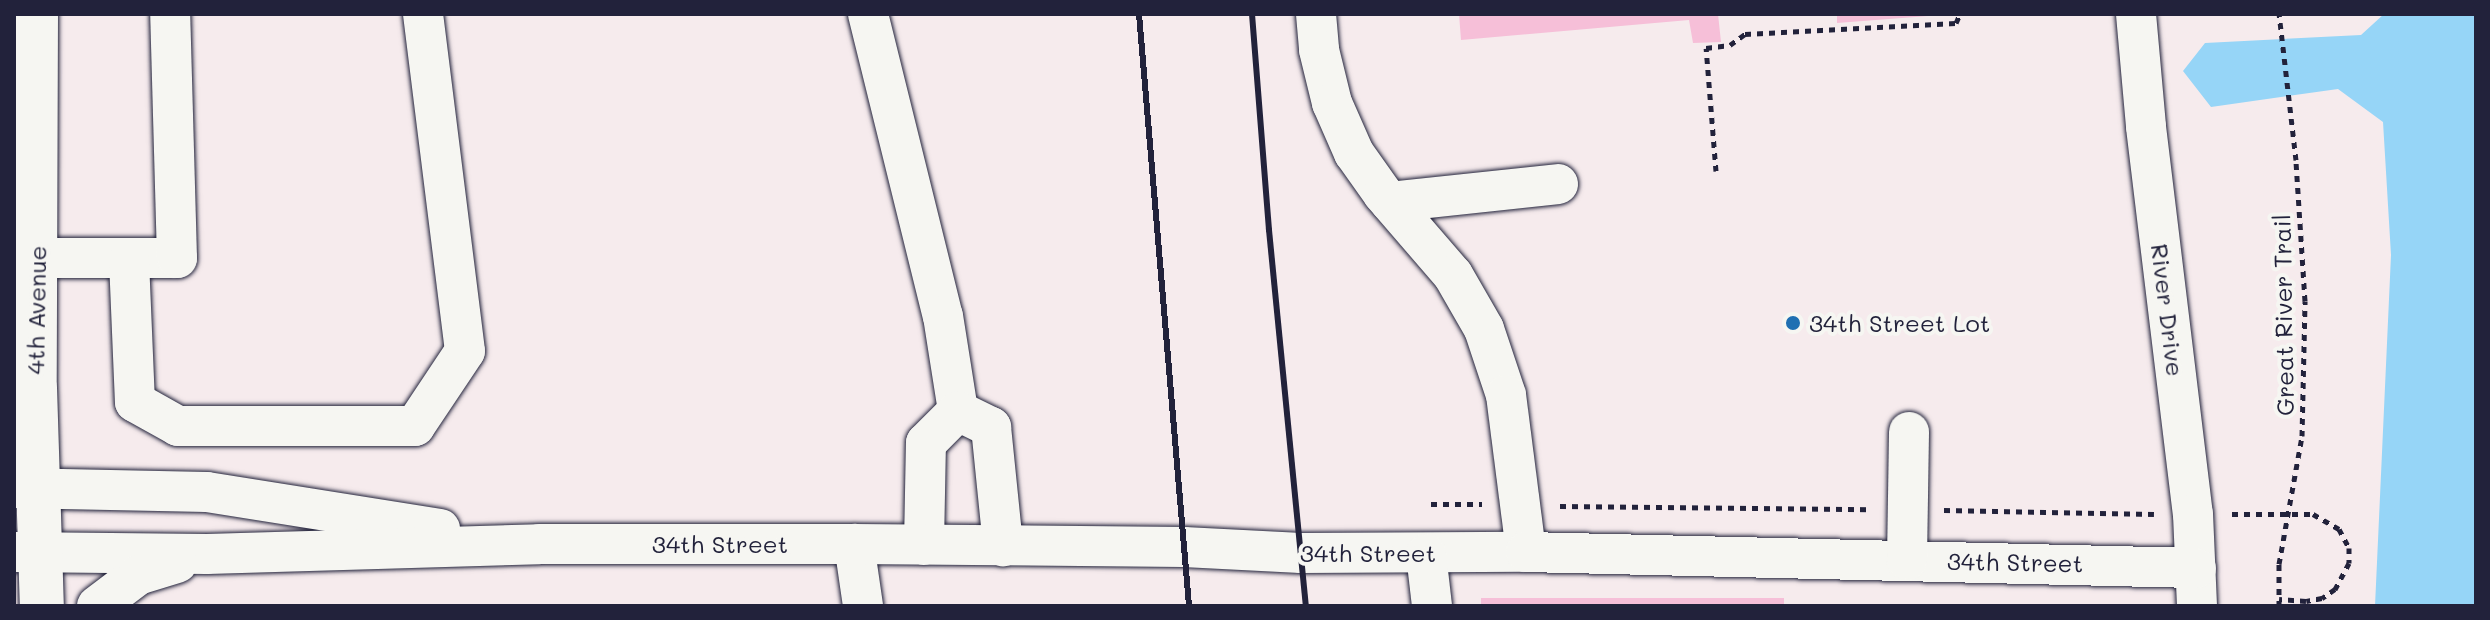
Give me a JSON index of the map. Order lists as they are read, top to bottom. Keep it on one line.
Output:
{"streets":{"main road":["4th Avenue"],"street":["River Drive","34th Street"],"path":["Great River Trail"]},"crossings":[["4th Avenue","34th Street"],["River Drive","34th Street"]],"places":["34th Street Lot"]}
